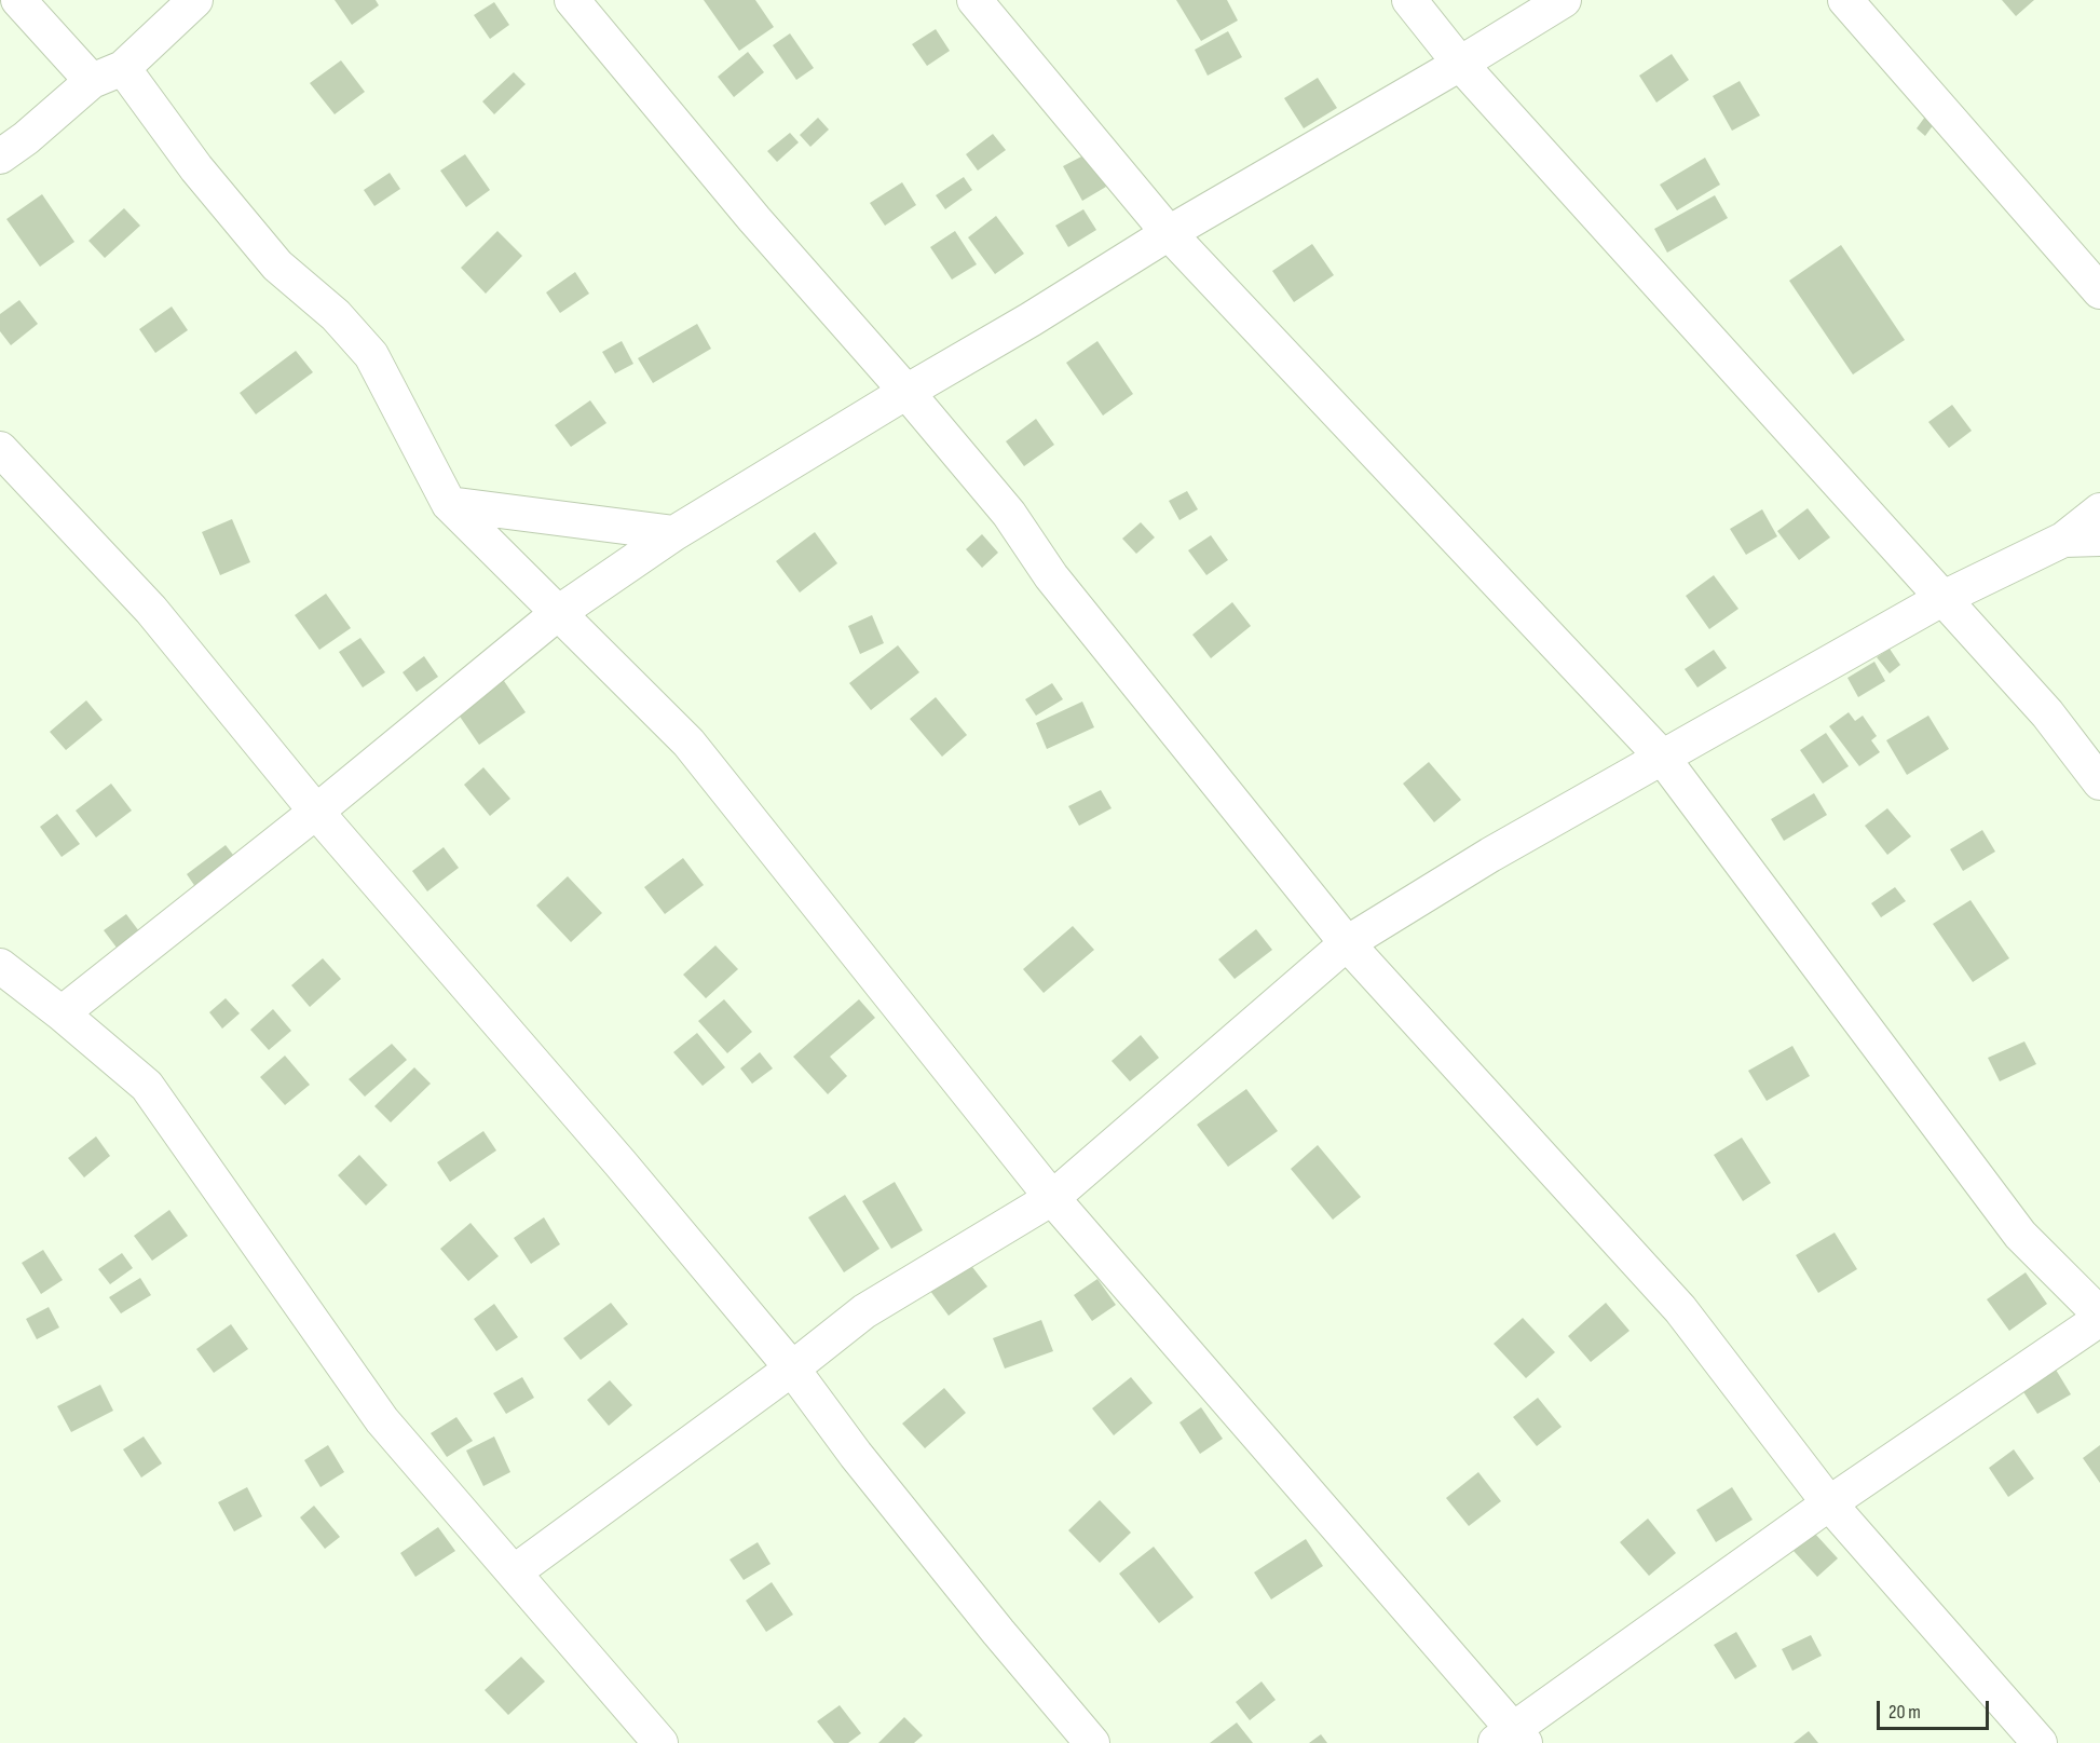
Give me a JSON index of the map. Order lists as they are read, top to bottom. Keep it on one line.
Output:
{"scale_bar":"20 m"}
